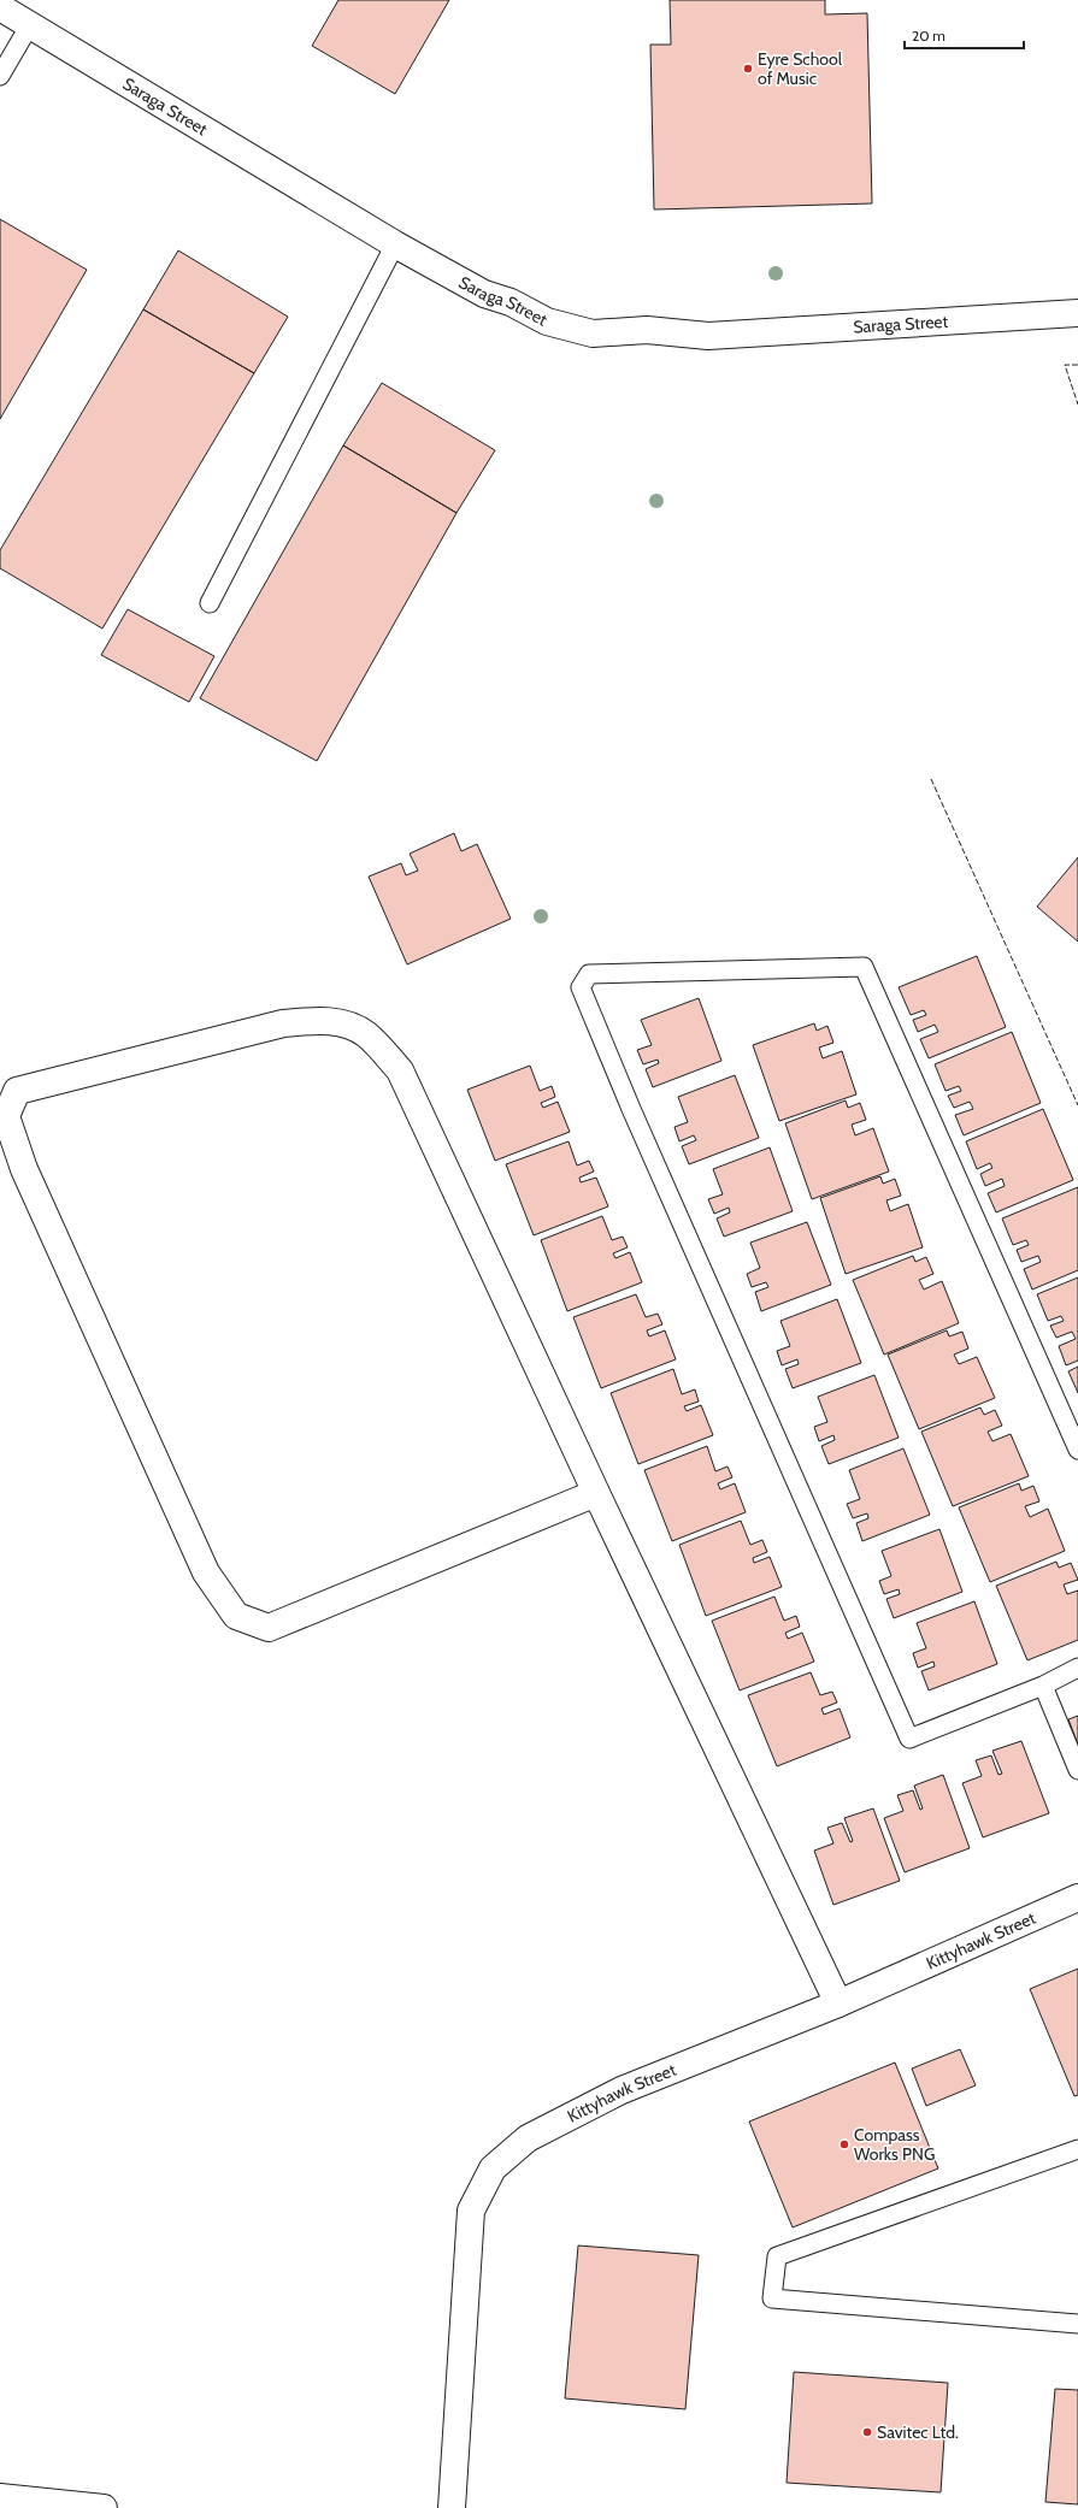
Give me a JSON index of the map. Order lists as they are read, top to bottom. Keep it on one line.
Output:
{"streets":{"street":["Saraga Street","Kittyhawk Street"]},"places":["Eyre School of Music","Compass Works PNG","Savitec Ltd."],"scale_bar":"20 m"}
